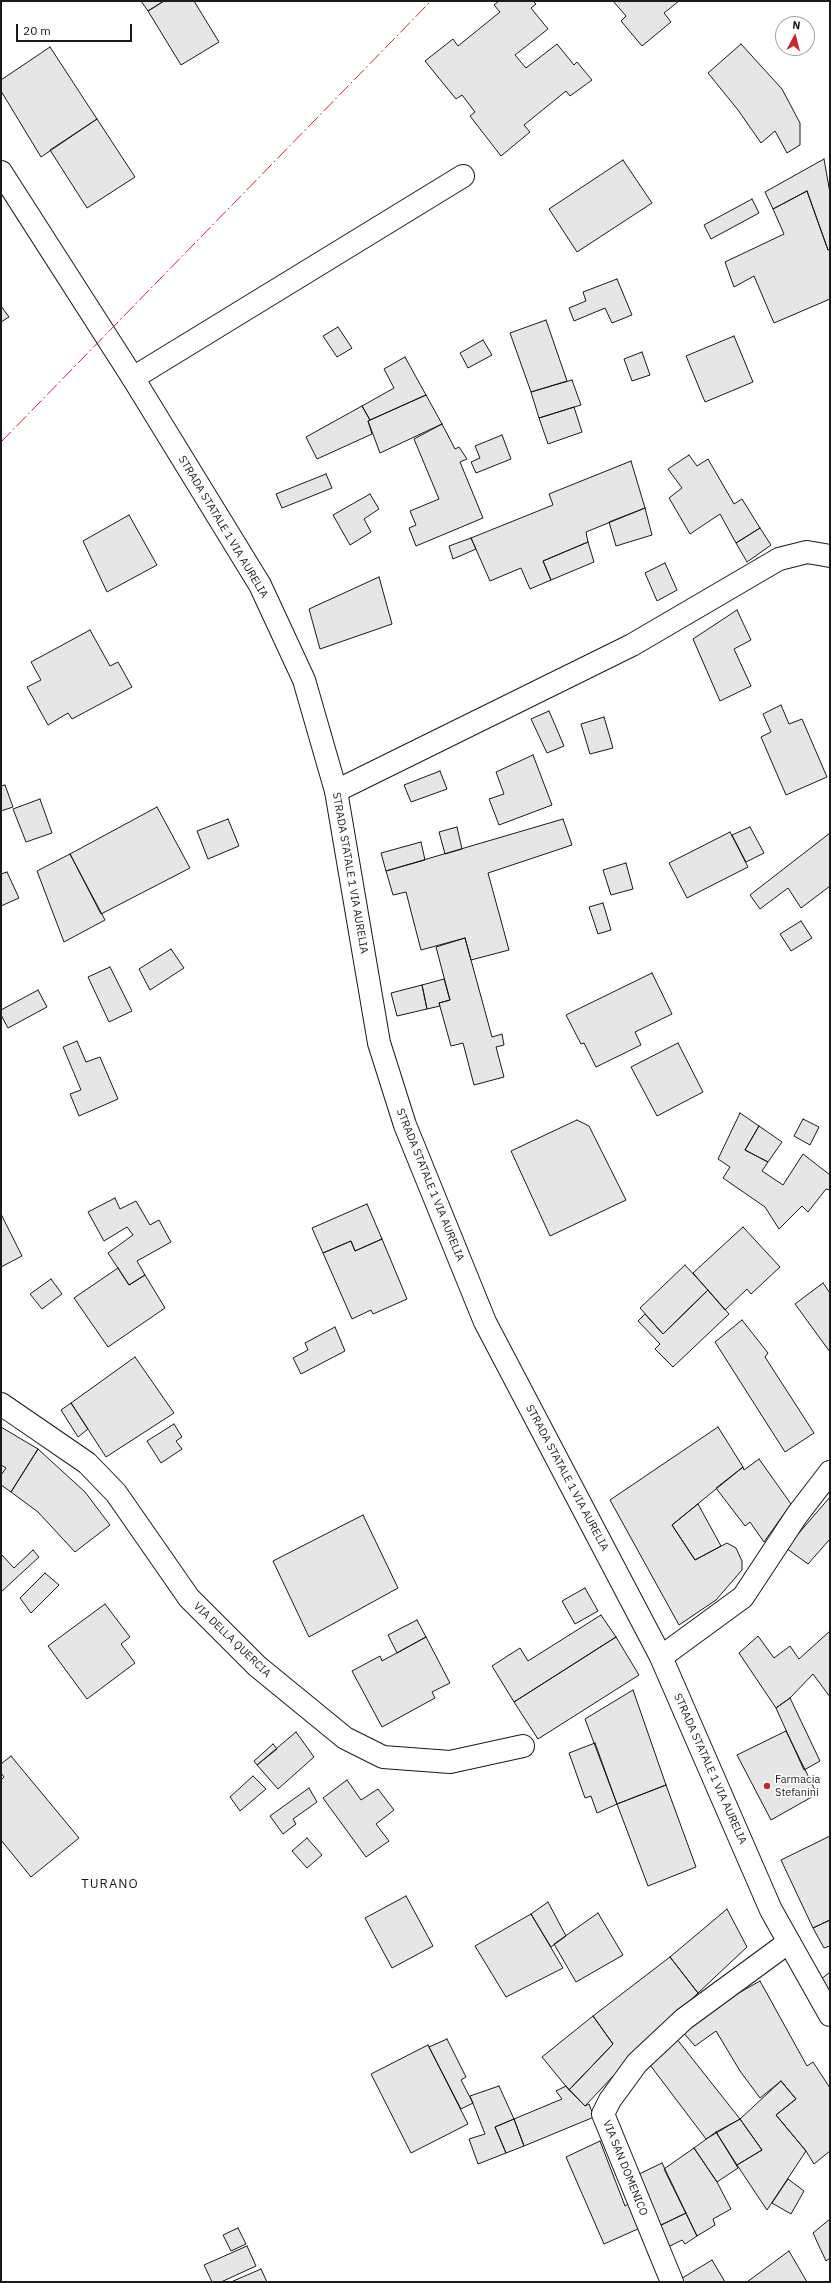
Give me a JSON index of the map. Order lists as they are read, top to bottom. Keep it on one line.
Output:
{"streets":{"street":["STRADA STATALE 1 VIA AURELIA","VIA DELLA QUERCIA","VIA SAN DOMENICO"]},"crossings":[["STRADA STATALE 1 VIA AURELIA","VIA SAN DOMENICO"]],"districts":["TURANO"],"places":["Farmacia Stefanini"],"scale_bar":"20 m","north":"top"}
